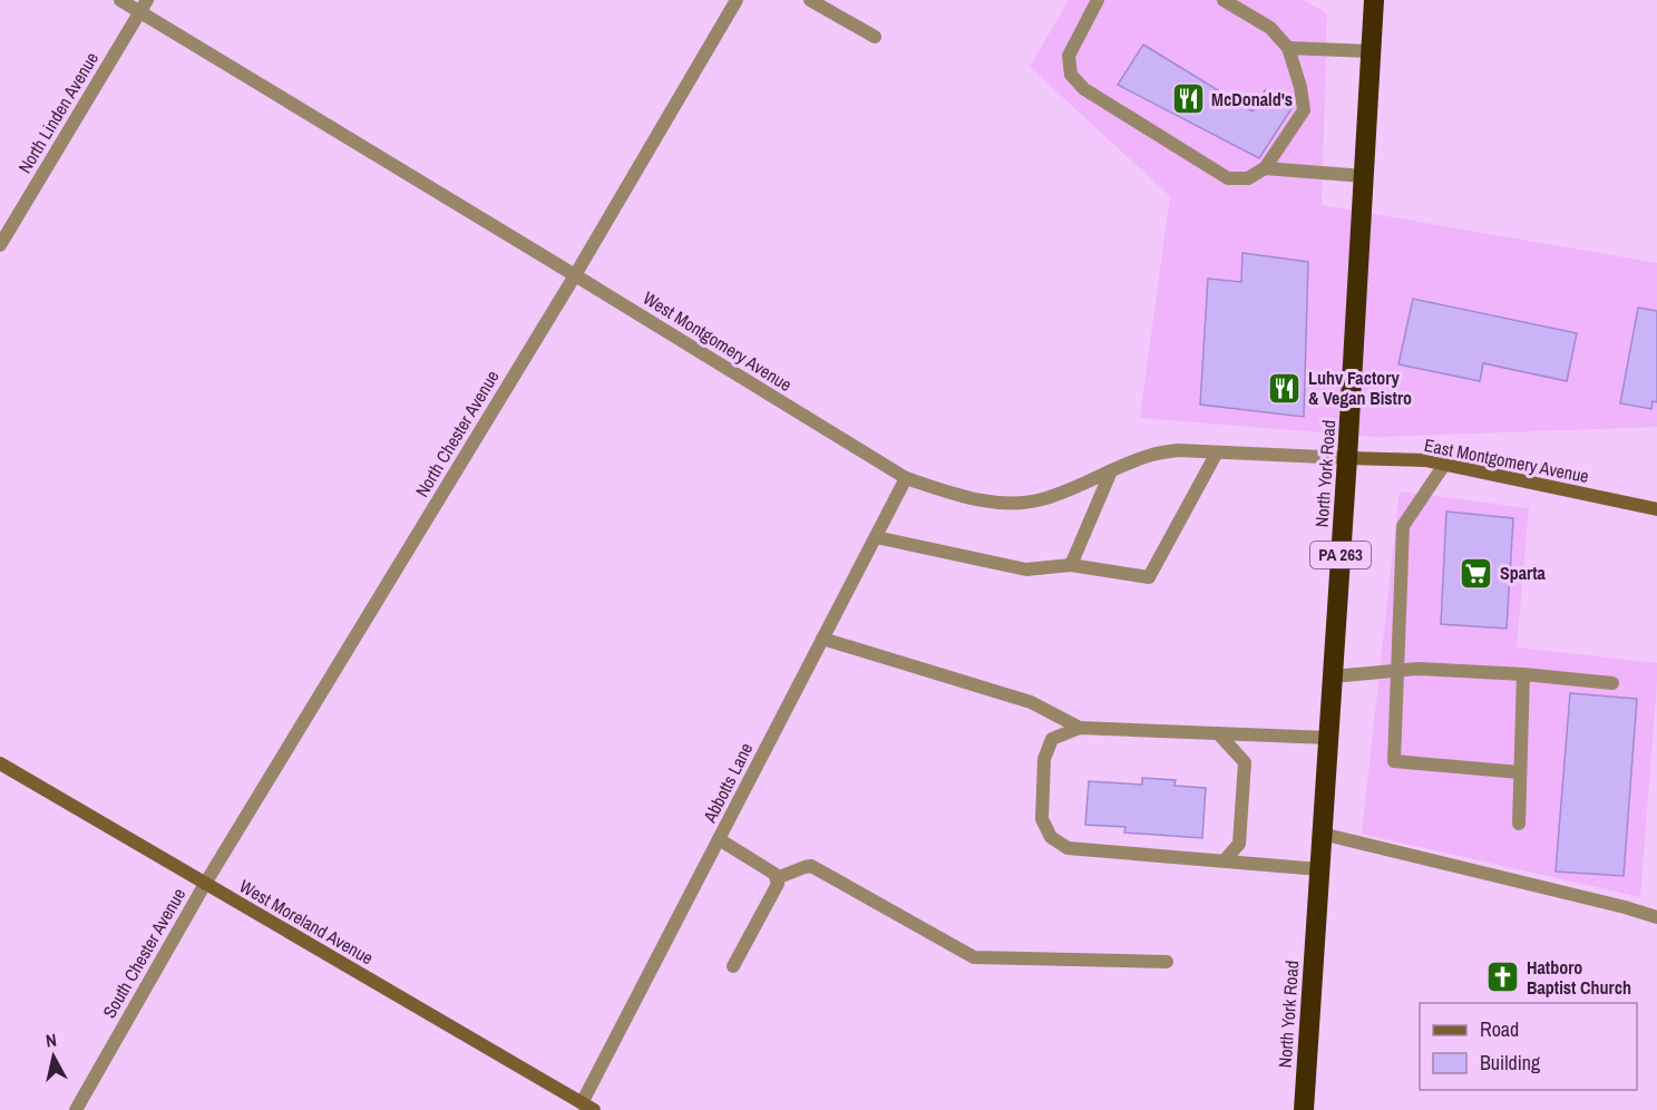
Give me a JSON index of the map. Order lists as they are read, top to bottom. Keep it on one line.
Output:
{"streets":{"highway":["North York Road","PA 263"],"street":["North Linden Avenue","West Montgomery Avenue","North Chester Avenue","East Montgomery Avenue","Abbotts Lane","West Moreland Avenue","South Chester Avenue"]},"crossings":[["North Linden Avenue","West Montgomery Avenue"],["West Montgomery Avenue","North Chester Avenue"],["West Montgomery Avenue","East Montgomery Avenue"],["West Montgomery Avenue","North York Road"],["West Montgomery Avenue","Abbotts Lane"],["North Chester Avenue","West Moreland Avenue"],["North Chester Avenue","South Chester Avenue"],["East Montgomery Avenue","North York Road"],["Abbotts Lane","West Moreland Avenue"],["West Moreland Avenue","South Chester Avenue"]],"places":{"restaurant":["McDonald's","Luhv Factory & Vegan Bistro"],"supermarket":["Sparta"],"church":["Hatboro Baptist Church"]},"legend":["Road","Building"],"north":"top"}
